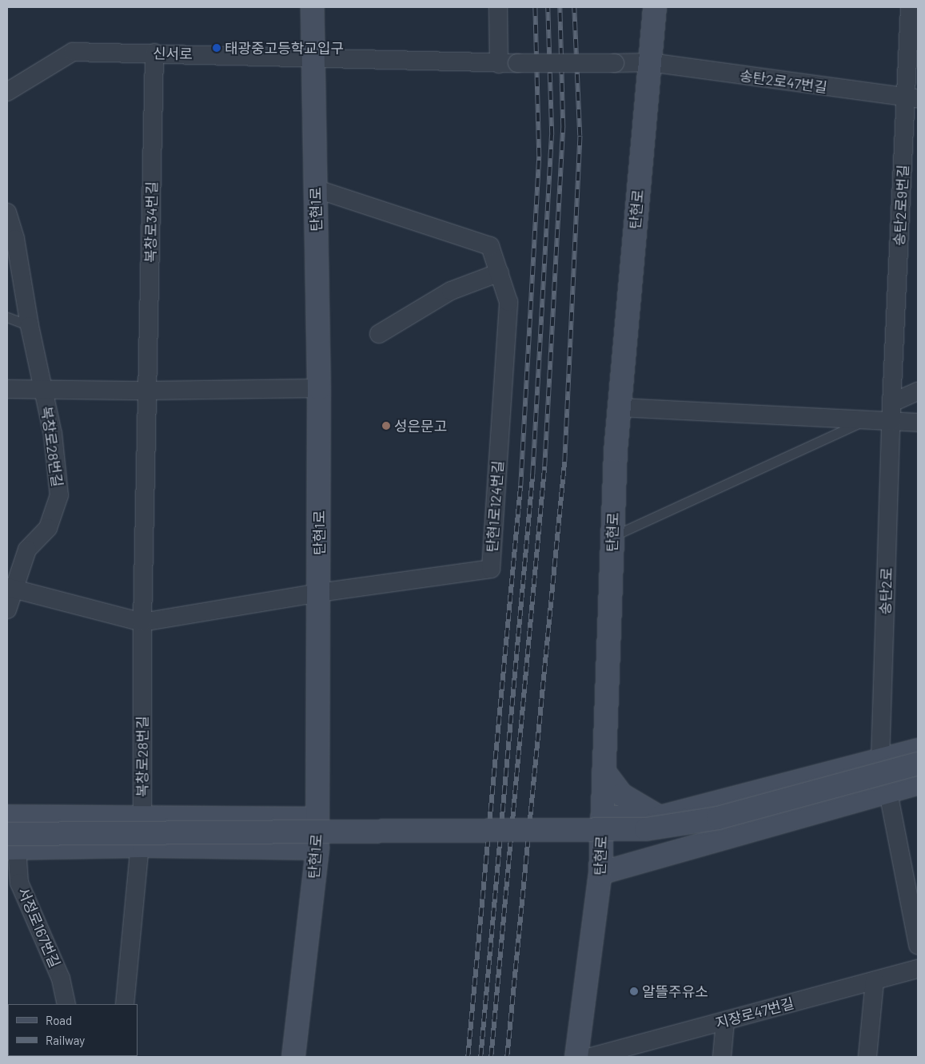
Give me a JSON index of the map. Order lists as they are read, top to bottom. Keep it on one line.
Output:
{"streets":{"street":["신서로","송탄2로47번길","송탄2로9번길","탄현1로","탄현로","복창로34번길","복창로28번길","탄현1로124번길","송탄2로","서정로167번길","지장로47번길"]},"crossings":[["신서로","송탄2로47번길"],["신서로","탄현1로"],["신서로","탄현로"],["신서로","복창로34번길"],["송탄2로47번길","송탄2로9번길"],["송탄2로47번길","탄현로"],["송탄2로9번길","송탄2로"],["탄현1로","탄현1로124번길"],["복창로34번길","복창로28번길"]],"places":["태광중고등학교입구","성은문고","알뜰주유소"],"legend":["Road","Railway"]}
